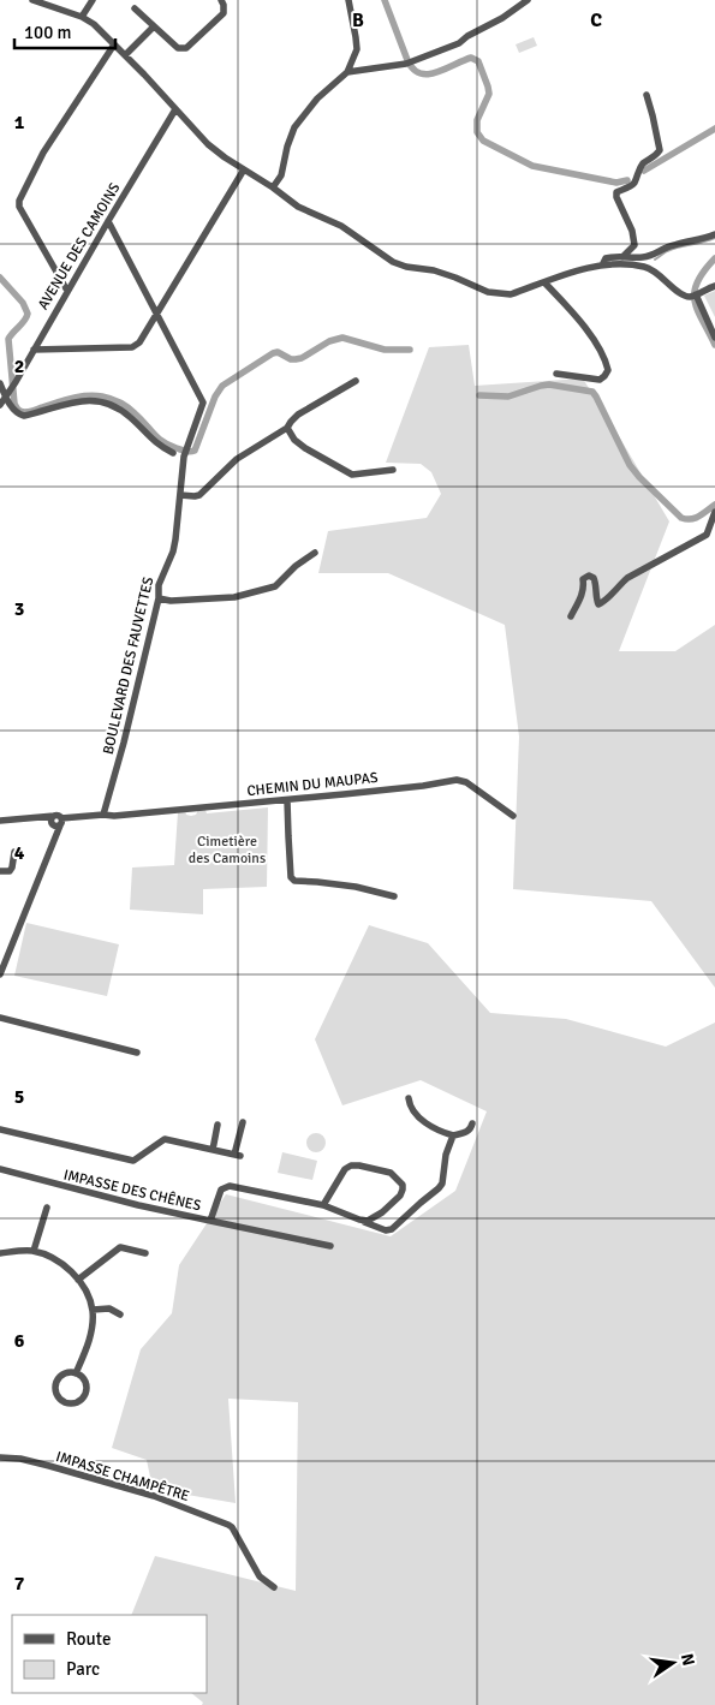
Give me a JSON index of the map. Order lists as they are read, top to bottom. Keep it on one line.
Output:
{"streets":{"street":["AVENUE DES CAMOINS","BOULEVARD DES FAUVETTES","CHEMIN DU MAUPAS","IMPASSE DES CHÊNES","IMPASSE CHAMPÊTRE"]},"crossings":[["AVENUE DES CAMOINS","BOULEVARD DES FAUVETTES"],["BOULEVARD DES FAUVETTES","CHEMIN DU MAUPAS"]],"parks":["Cimetière des Camoins"],"legend":["Route","Parc"],"scale_bar":"100 m","north":"right","grid":{"columns":["B","C"],"rows":["1","2","3","4","5","6","7"]}}
